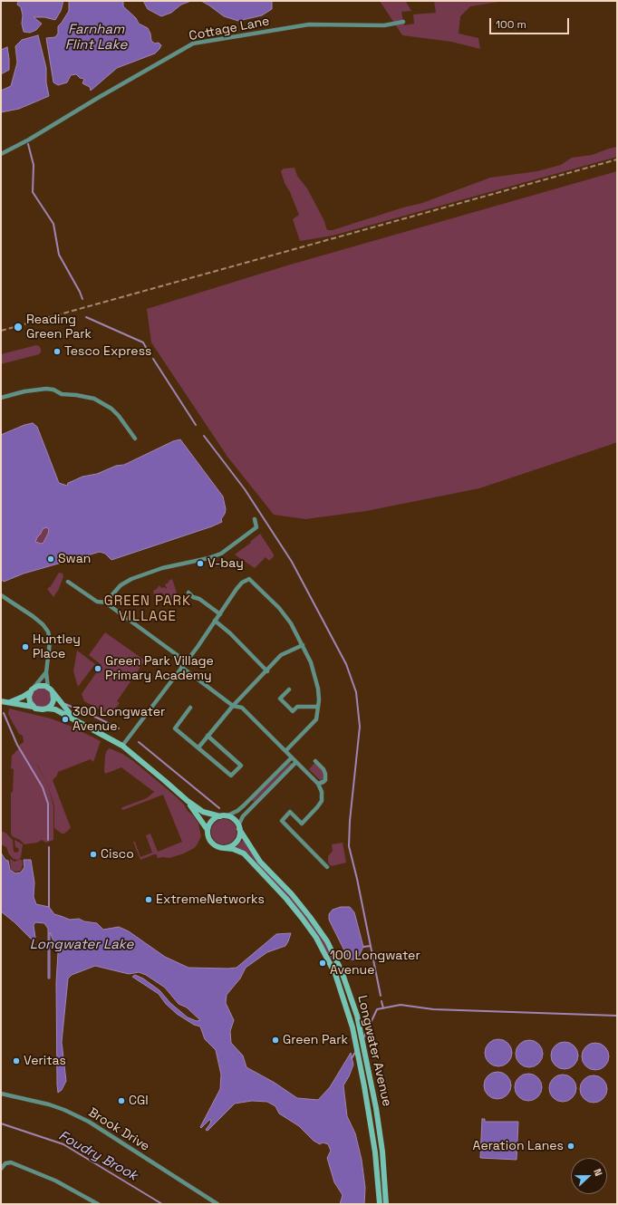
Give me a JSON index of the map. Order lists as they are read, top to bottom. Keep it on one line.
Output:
{"streets":{"street":["Cottage Lane","Longwater Avenue","Brook Drive"]},"districts":["GREEN PARK VILLAGE"],"water":["Farnham Flint Lake","Longwater Lake","Foudry Brook"],"places":["Reading Green Park","Tesco Express","Swan","V-bay","Huntley Place","Green Park Village Primary Academy","300 Longwater Avenue","Cisco","ExtremeNetworks","100 Longwater Avenue","Green Park","Veritas","CGI","Aeration Lanes"],"scale_bar":"100 m","north":"right"}
